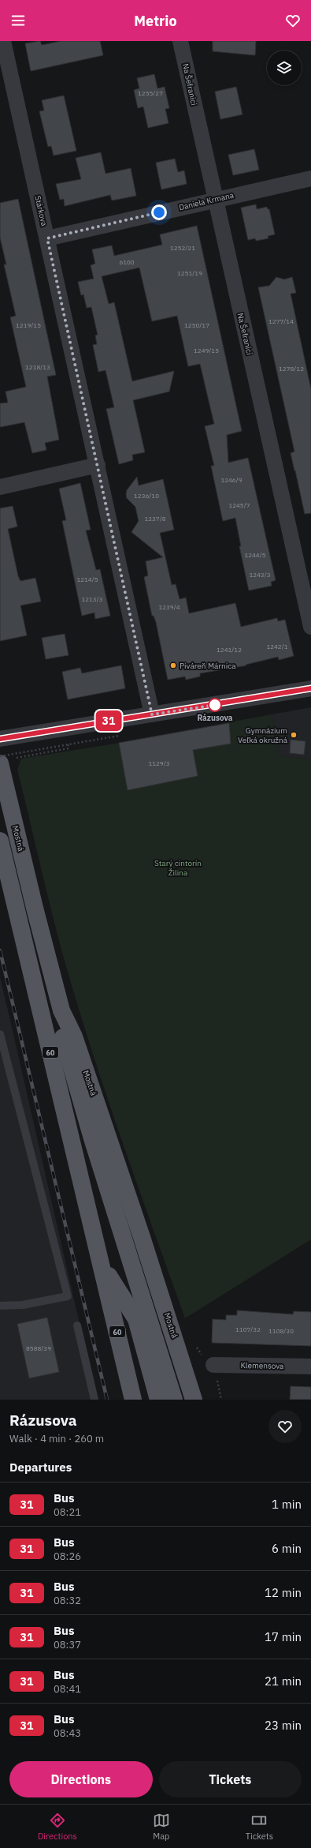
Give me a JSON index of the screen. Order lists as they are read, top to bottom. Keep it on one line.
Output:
{"streets":{"main road":["Mostná","60"],"street":["Na Šefranici","Daniela Krmana","Stárkova","Klemensova"]},"crossings":[["Na Šefranici","Daniela Krmana"],["Daniela Krmana","Stárkova"]],"parks":["Starý cintorín Žilina"],"places":["Piváreň Márnica","Rázusova","Gymnázium Veľká okružná"],"lines":["bus line 31"],"house_numbers":["1255/27","1252/21","6100","1251/19","1277/14","1219/15","1250/17","1249/15","1218/13","1278/12","1246/9","1236/10","1245/7","1237/8","1244/5","1243/3","1214/5","1213/3","1239/4","1242/1","1241/12","1129/3","1107/32","1108/30","8588/39"],"page":{"header":"Metrio","on_map":"31","heading":[["Rázusova","Walk · 4 min · 260 m"],"Departures"],"list":[{"mark":"31","name":"Bus","note":"08:21","value":"1 min"},{"mark":"31","name":"Bus","note":"08:26","value":"6 min"},{"mark":"31","name":"Bus","note":"08:32","value":"12 min"},{"mark":"31","name":"Bus","note":"08:37","value":"17 min"},{"mark":"31","name":"Bus","note":"08:41","value":"21 min"},{"mark":"31","name":"Bus","note":"08:43","value":"23 min"}],"buttons":["Directions","Tickets"],"tabs":["Directions","Map","Tickets"]}}
